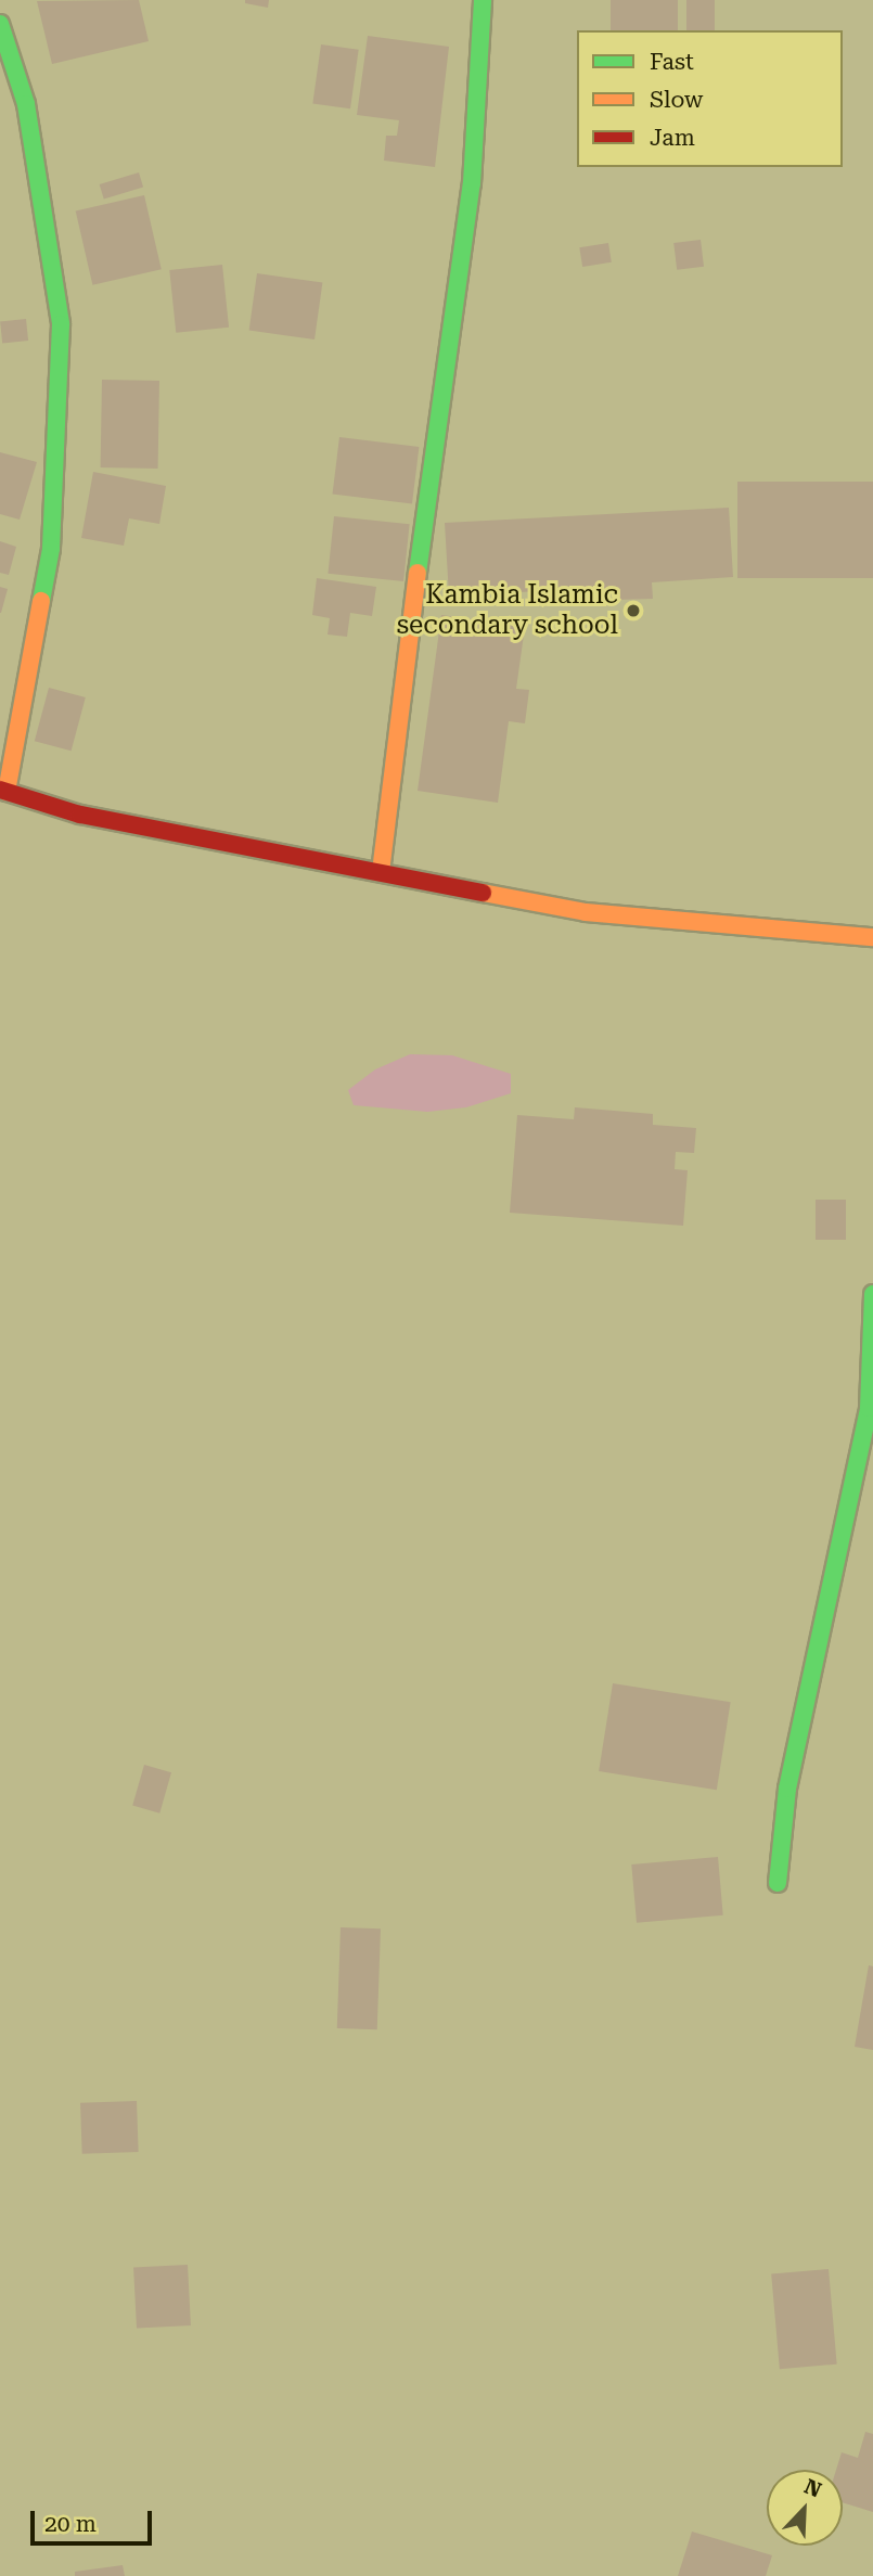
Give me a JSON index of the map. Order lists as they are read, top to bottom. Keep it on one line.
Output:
{"places":["Kambia Islamic secondary school"],"legend":["Fast","Slow","Jam"],"scale_bar":"20 m","north":"top right"}
